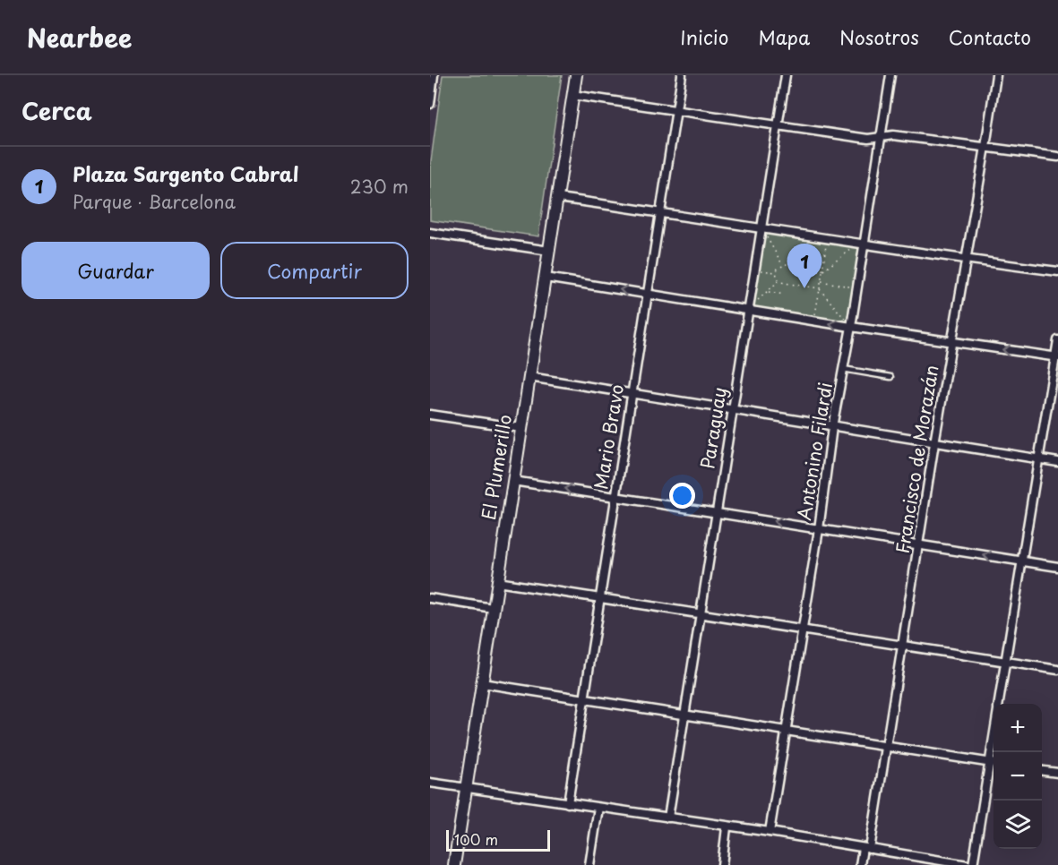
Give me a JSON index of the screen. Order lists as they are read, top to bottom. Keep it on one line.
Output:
{"streets":{"street":["Paraguay","Mario Bravo","Antonino Filardi","Francisco de Morazán","El Plumerillo"]},"scale_bar":"100 m","page":{"header":"Nearbee","nav":["Inicio","Mapa","Nosotros","Contacto"],"heading":"Cerca","list":[{"mark":"1","name":"Plaza Sargento Cabral","note":"Parque · Barcelona","value":"230 m"}],"buttons":["Guardar","Compartir"],"pins":"1","map_buttons":["+","−"],"scale":"100 m"}}
